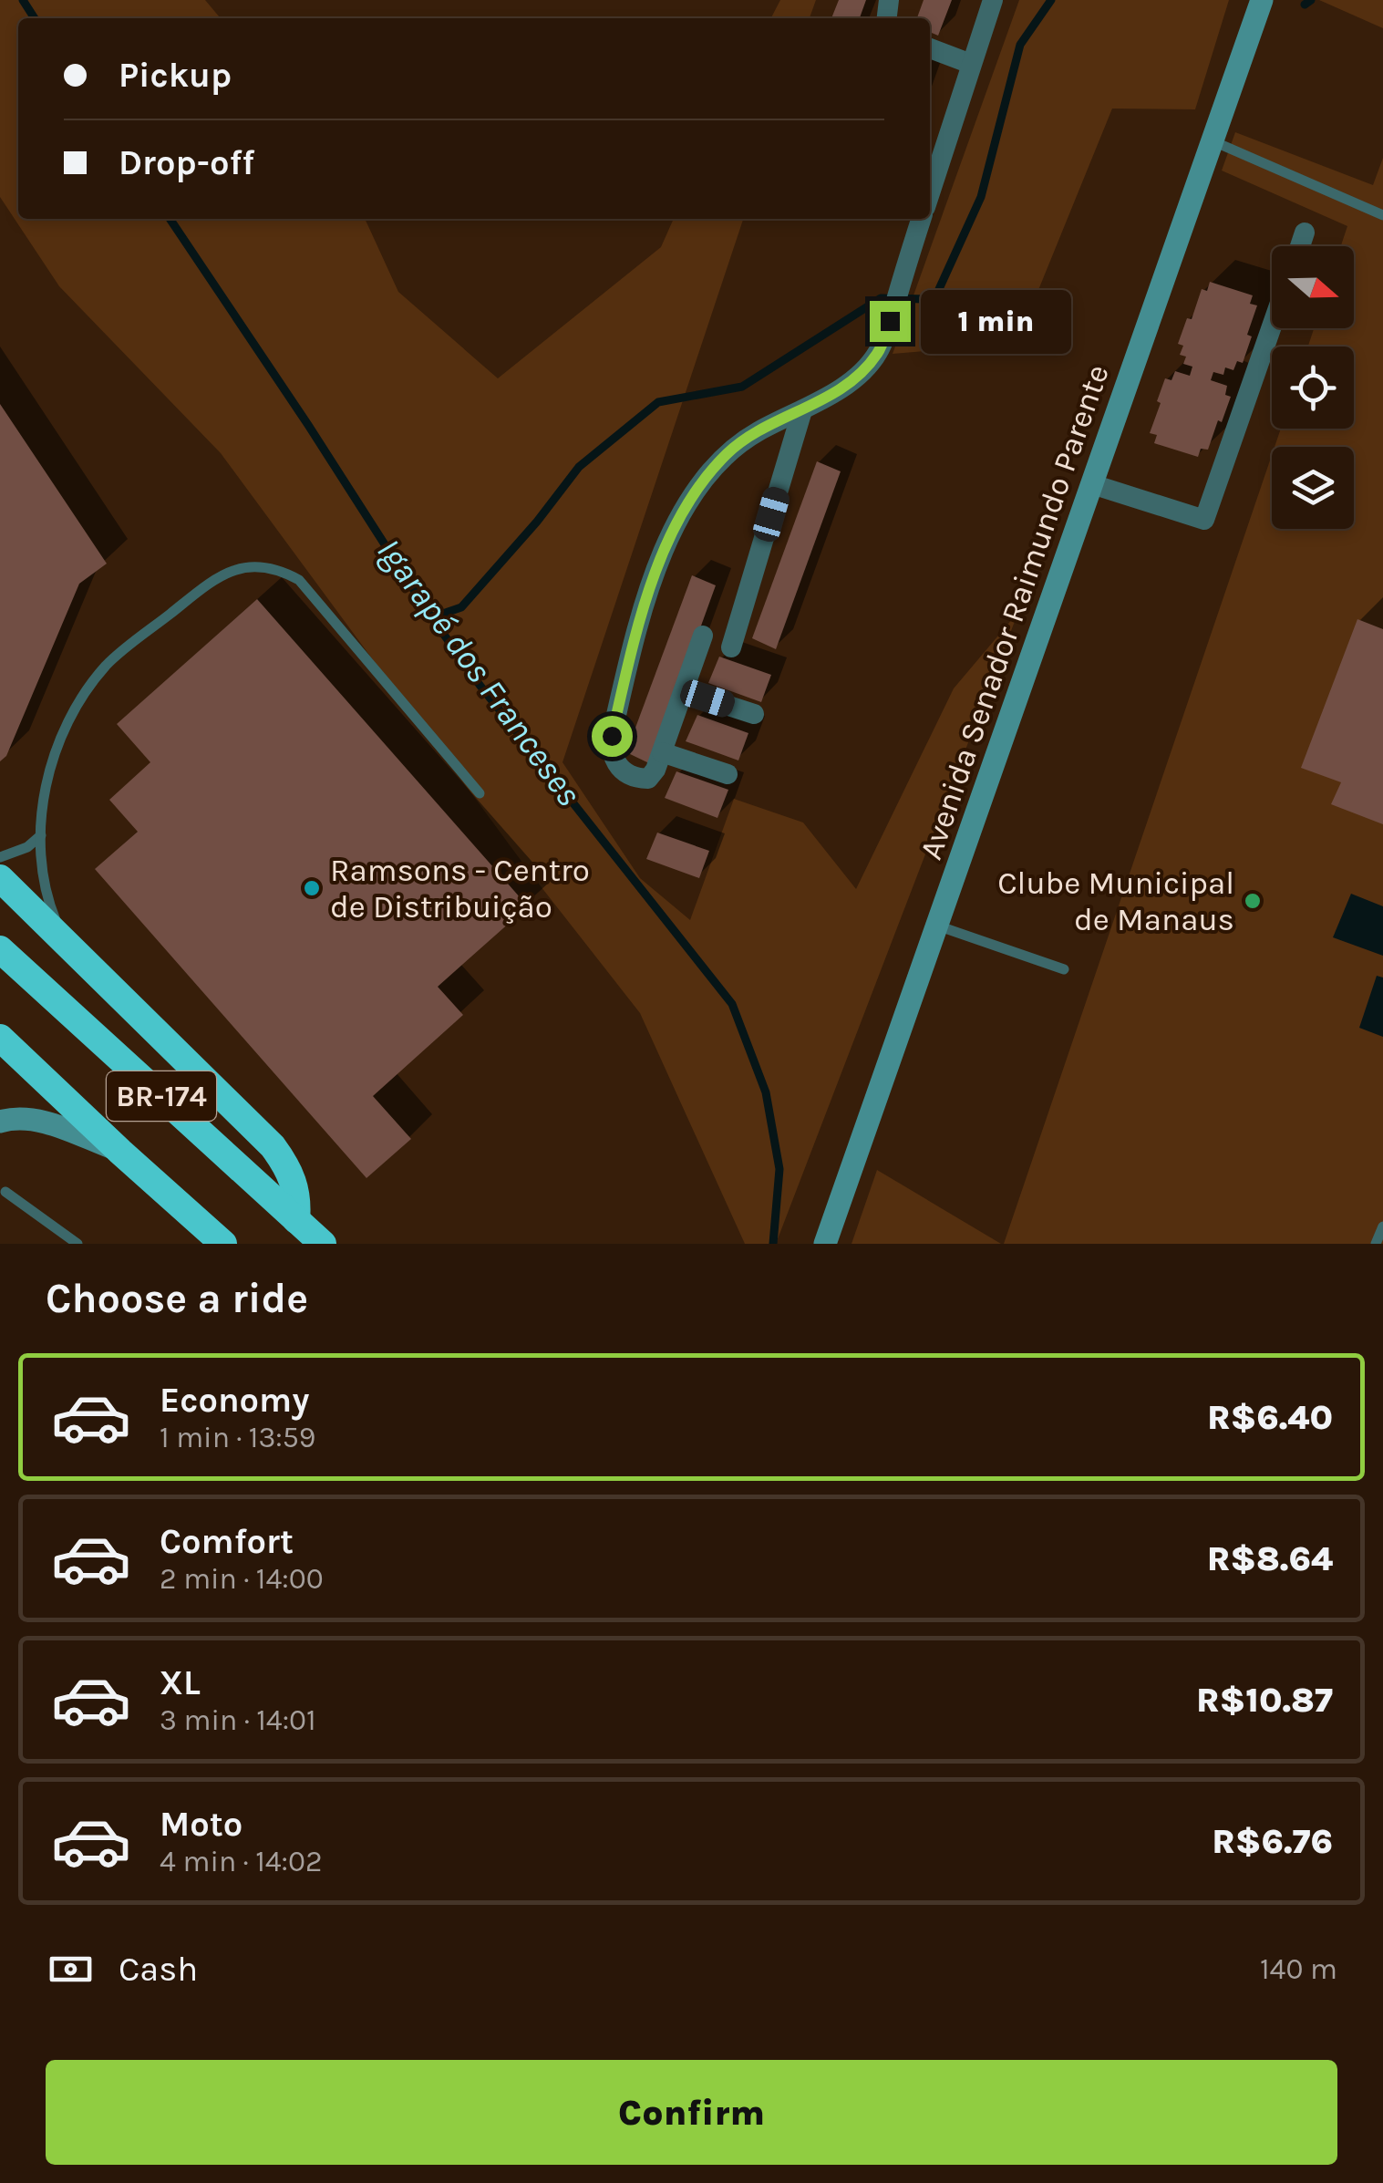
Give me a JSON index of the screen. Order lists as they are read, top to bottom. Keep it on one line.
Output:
{"streets":{"highway":["BR-174"],"street":["Avenida Senador Raimundo Parente"]},"water":["Igarapé dos Franceses"],"places":["Ramsons - Centro de Distribuição","Clube Municipal de Manaus"],"north":"right","page":{"banner":["Pickup","Drop-off"],"bubble":"1 min","heading":"Choose a ride","list":[{"name":"Economy","note":"1 min · 13:59","value":"R$6.40"},{"name":"Comfort","note":"2 min · 14:00","value":"R$8.64"},{"name":"XL","note":"3 min · 14:01","value":"R$10.87"},{"name":"Moto","note":"4 min · 14:02","value":"R$6.76"}],"pay":["Cash","140 m"],"buttons":"Confirm"}}
